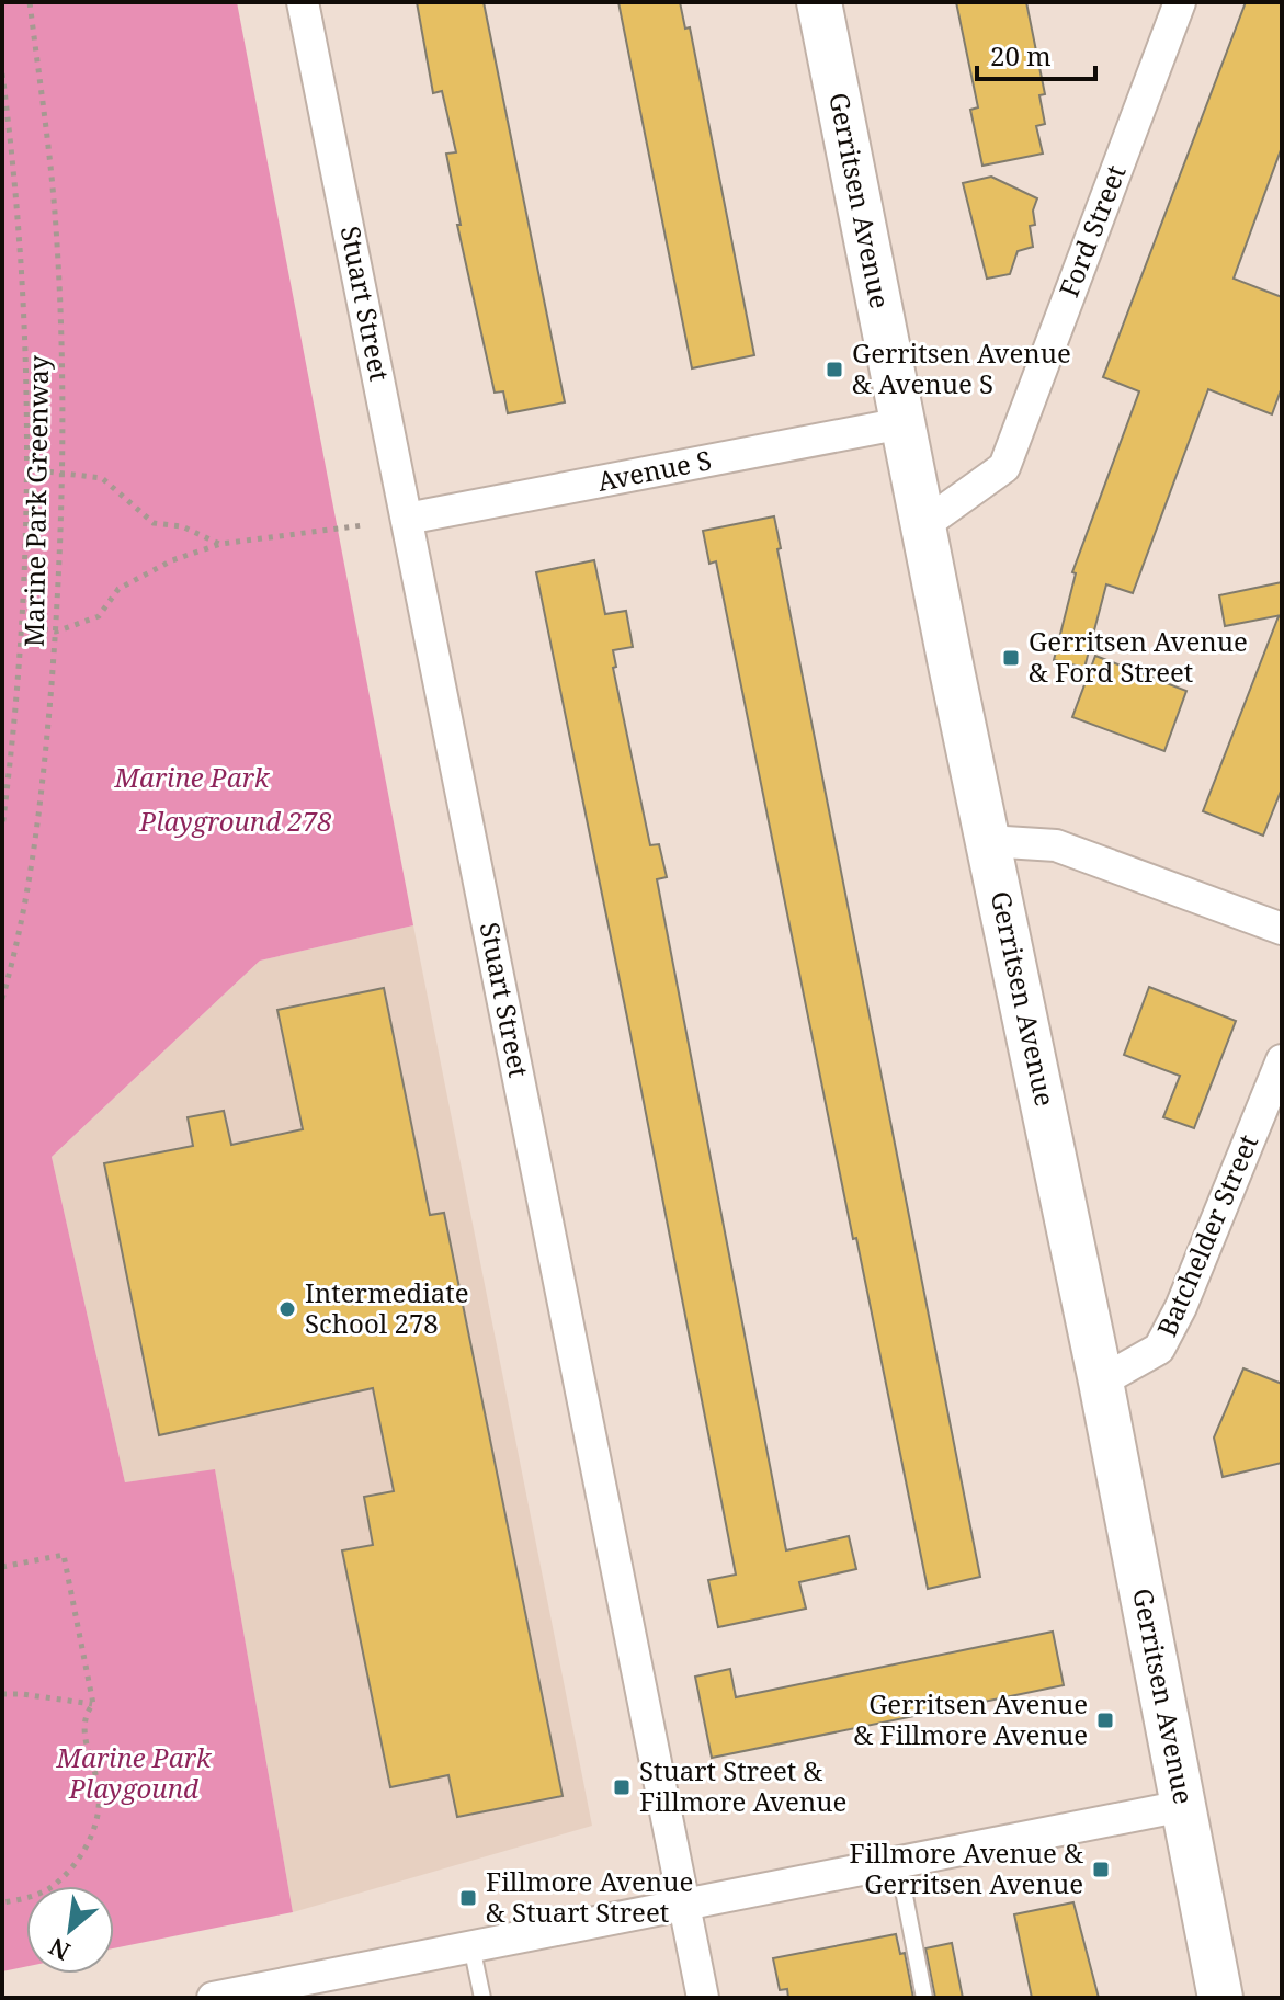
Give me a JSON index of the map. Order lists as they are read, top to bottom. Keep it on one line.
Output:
{"streets":{"main road":["Gerritsen Avenue"],"street":["Ford Street","Stuart Street","Avenue S","Batchelder Street"],"path":["Marine Park Greenway"]},"crossings":[["Gerritsen Avenue","Ford Street"],["Gerritsen Avenue","Avenue S"],["Gerritsen Avenue","Batchelder Street"],["Stuart Street","Avenue S"]],"parks":["Marine Park","Playground 278","Marine Park Playgound"],"places":{"transit":["Gerritsen Avenue & Avenue S","Gerritsen Avenue & Ford Street","Gerritsen Avenue & Fillmore Avenue","Stuart Street & Fillmore Avenue","Fillmore Avenue & Gerritsen Avenue","Fillmore Avenue & Stuart Street"],"other":["Intermediate School 278"]},"scale_bar":"20 m","north":"bottom left"}
